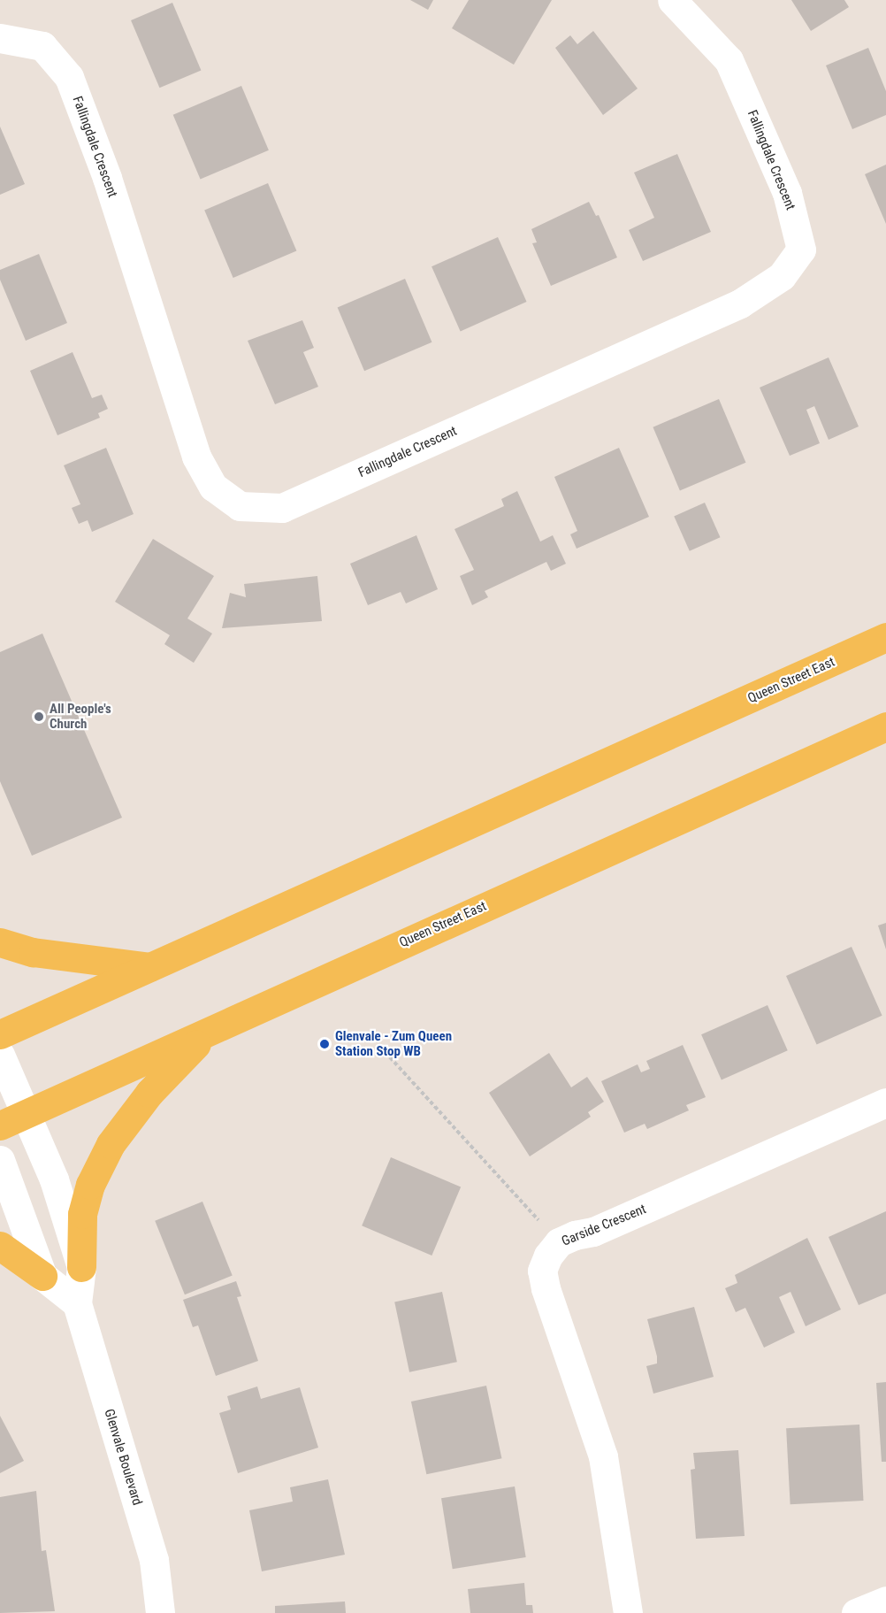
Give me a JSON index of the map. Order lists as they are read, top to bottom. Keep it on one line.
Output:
{"streets":{"main road":["Queen Street East"],"street":["Fallingdale Crescent","Garside Crescent","Glenvale Boulevard"]},"crossings":[["Queen Street East","Glenvale Boulevard"]],"places":["All People's Church","Glenvale - Zum Queen Station Stop WB"]}
